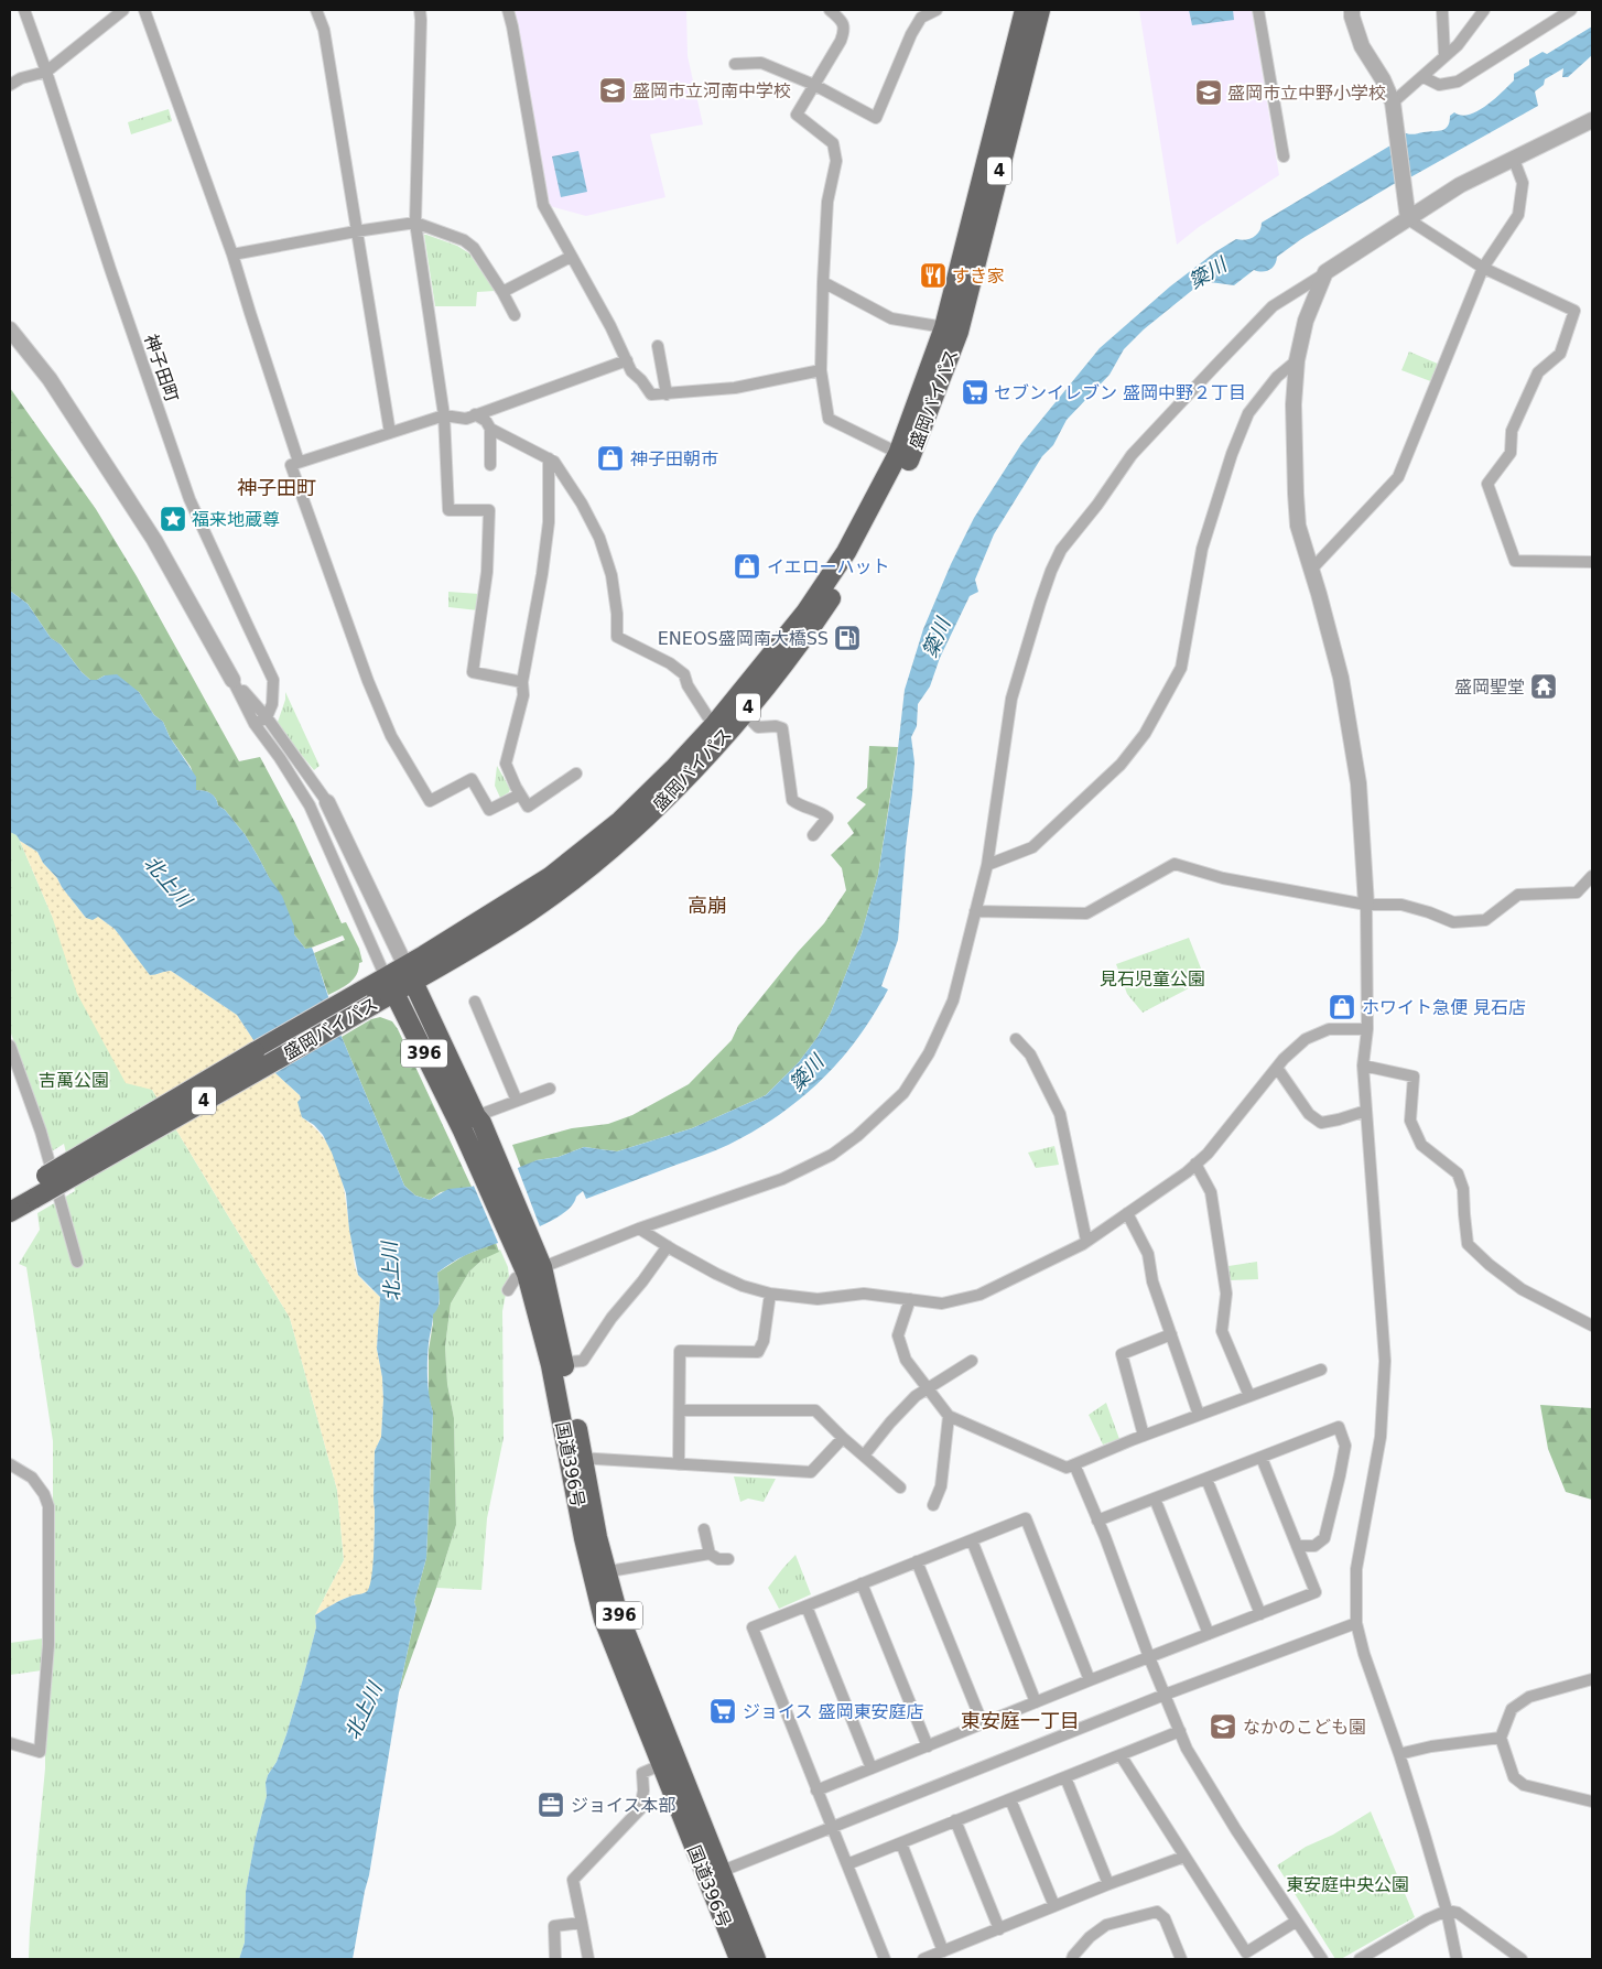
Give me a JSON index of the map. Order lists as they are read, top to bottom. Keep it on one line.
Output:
{"streets":{"highway":["4","盛岡バイパス","396","国道396号"],"street":["神子田町"]},"crossings":[["盛岡バイパス","国道396号"]],"districts":["神子田町","高崩","東安庭一丁目"],"water":["簗川","北上川"],"parks":["見石児童公園","吉萬公園","東安庭中央公園"],"places":{"school or university":["盛岡市立河南中学校","盛岡市立中野小学校","なかのこども園"],"restaurant":["すき家"],"supermarket":["セブンイレブン 盛岡中野２丁目","ジョイス 盛岡東安庭店"],"shop":["神子田朝市","イエローハット","ホワイト急便 見石店"],"place":["福来地蔵尊"],"fuel station":["ENEOS盛岡南大橋SS"],"temple":["盛岡聖堂"],"office":["ジョイス本部"]}}
